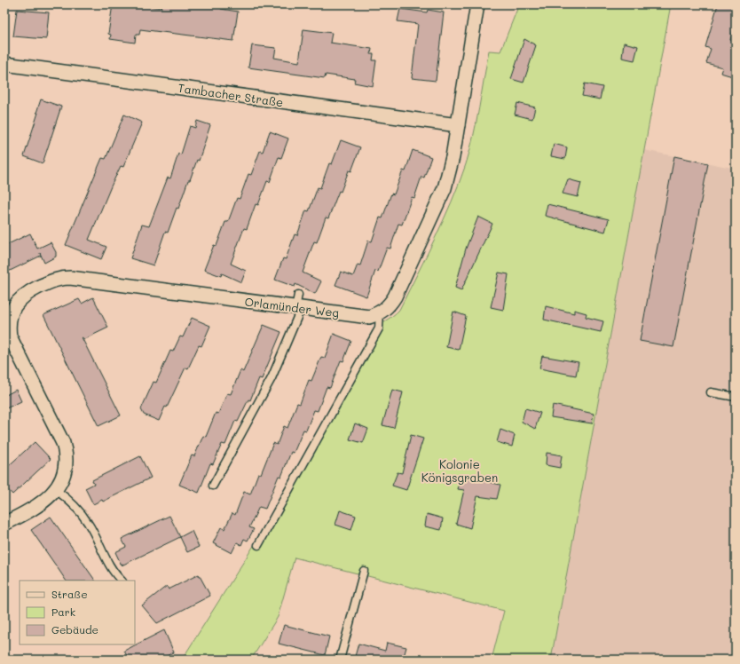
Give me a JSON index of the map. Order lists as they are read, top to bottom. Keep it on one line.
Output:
{"streets":{"street":["Tambacher Straße","Orlamünder Weg"]},"parks":["Kolonie Königsgraben"],"legend":["Straße","Park","Gebäude"]}
